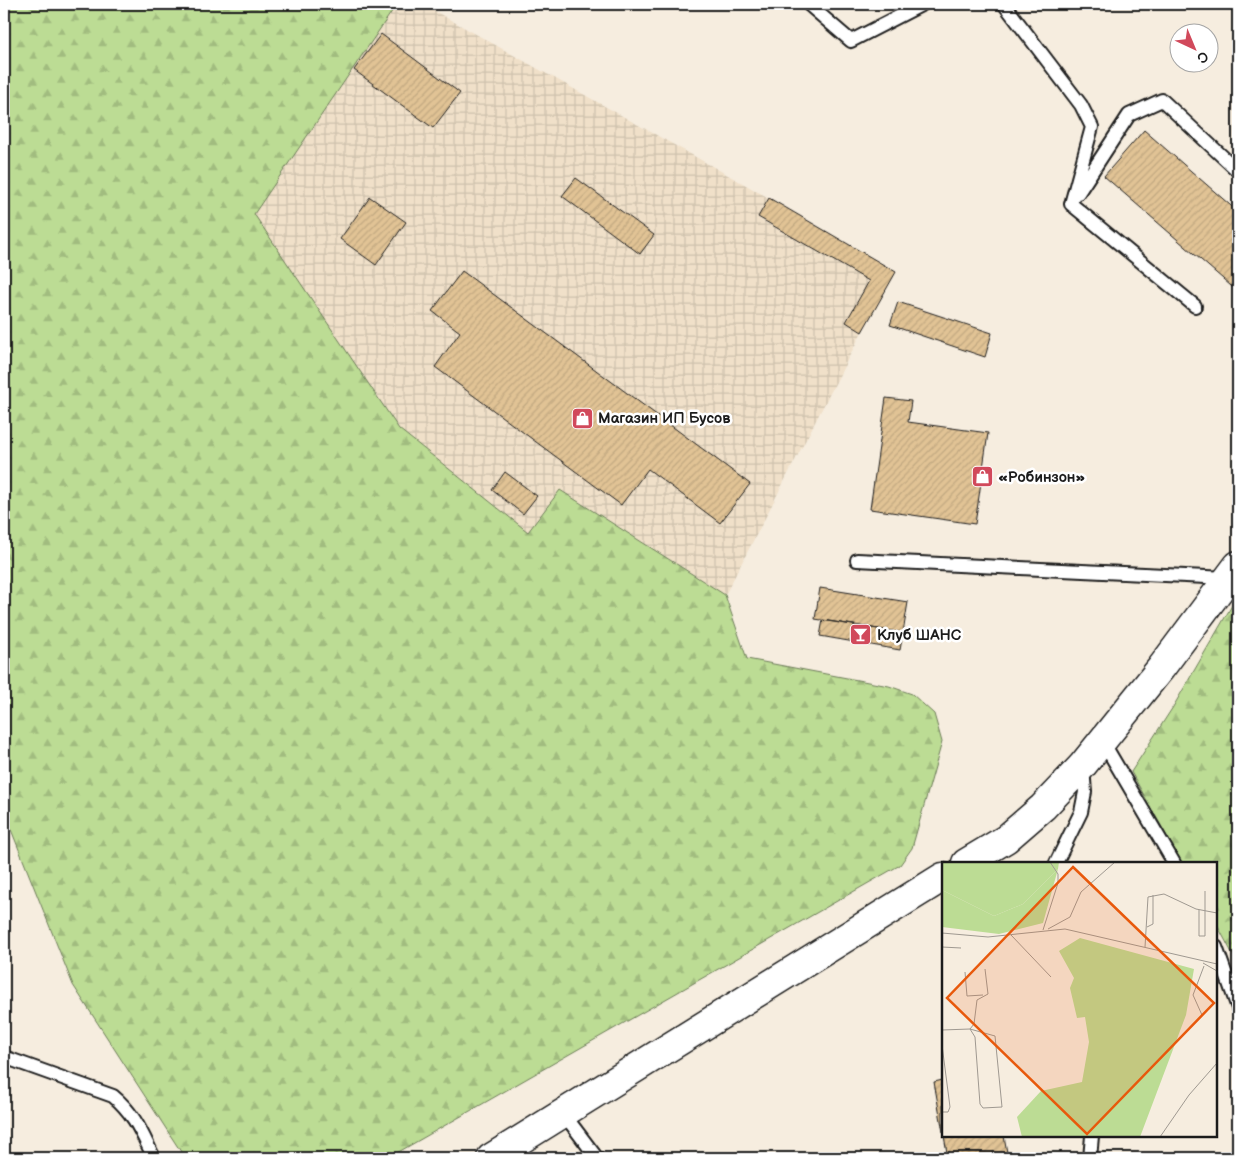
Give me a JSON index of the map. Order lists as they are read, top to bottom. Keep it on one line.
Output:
{"places":{"shop":["Магазин ИП Бусов","«Робинзон»"],"bar":["Клуб ШАНС"]},"north":"bottom right"}
